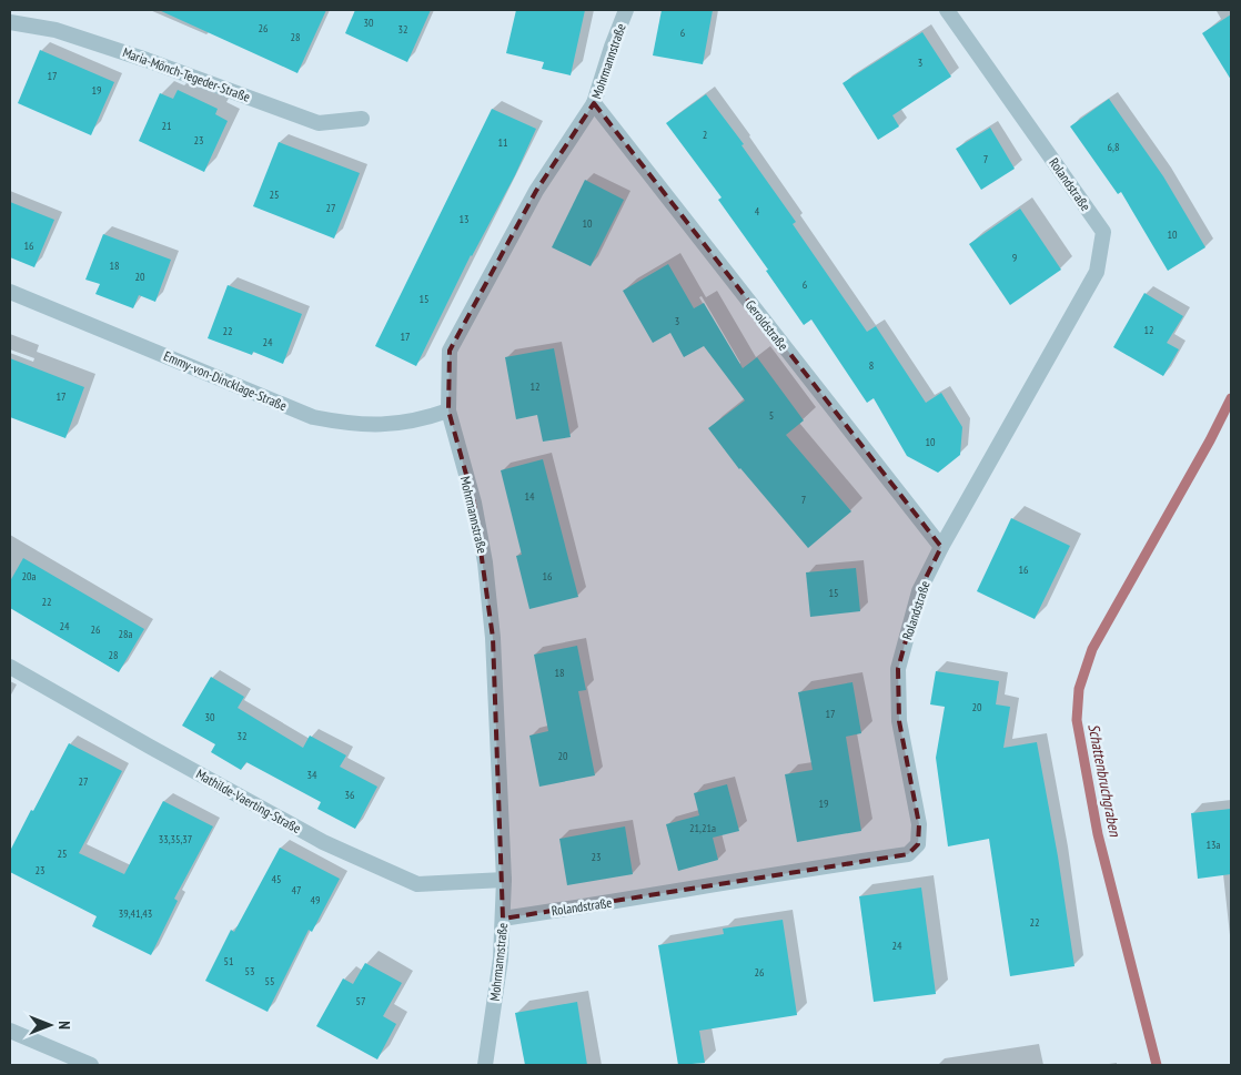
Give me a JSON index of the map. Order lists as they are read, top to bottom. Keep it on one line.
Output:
{"streets":{"street":["Mohrmannstraße","Maria-Mönch-Tegeder-Straße","Rolandstraße","Geroldstraße","Emmy-von-Dincklage-Straße","Mathilde-Vaerting-Straße"]},"crossings":[["Mohrmannstraße","Rolandstraße"],["Mohrmannstraße","Geroldstraße"],["Mohrmannstraße","Emmy-von-Dincklage-Straße"],["Mohrmannstraße","Mathilde-Vaerting-Straße"],["Rolandstraße","Geroldstraße"]],"water":["Schattenbruchgraben"],"house_numbers":["30","26","32","6","28","3","17","19","21","2","23","11","6,8","7","25","27","4","13","10","10","16","9","18","20","6","15","3","12","22","17","24","8","12","17","5","10","14","7","16","20a","16","15","22","24","26","28a","28","18","20","17","30","32","20","34","27","36","19","21,21a","33,35,37","13a","25","23","23","45","47","49","39,41,43","22","24","51","53","26","55","57"],"north":"right"}
